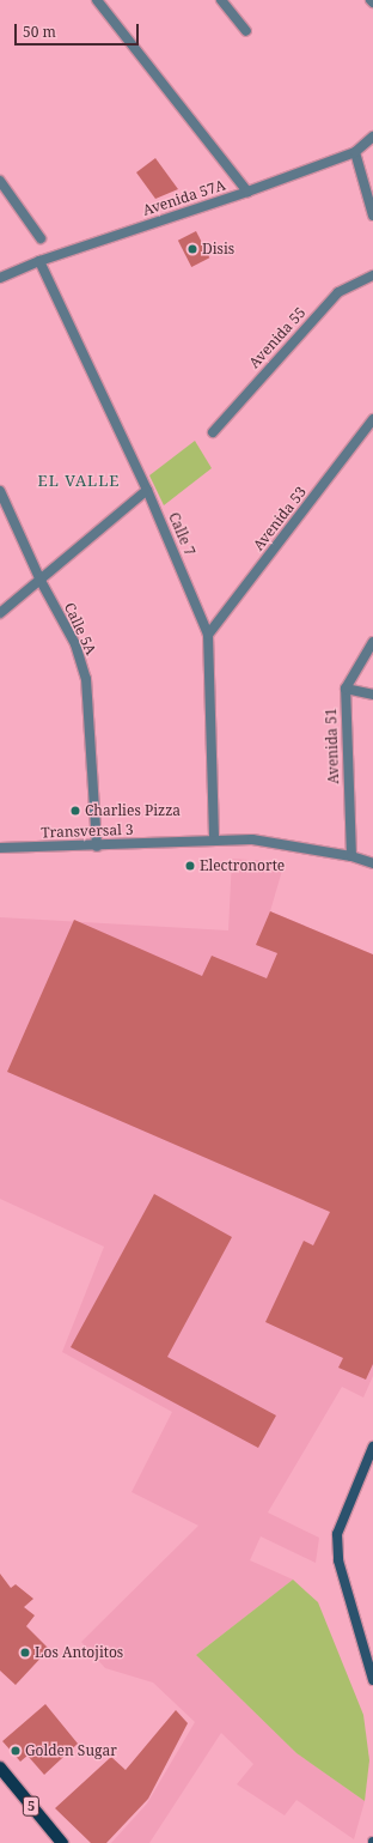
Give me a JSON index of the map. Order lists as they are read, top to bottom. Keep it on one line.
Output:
{"streets":{"main road":["5"],"street":["Avenida 57A","Avenida 55","Avenida 53","Calle 7","Calle 5A","Avenida 51","Transversal 3"]},"crossings":[["Avenida 57A","Calle 7"],["Avenida 53","Calle 7"],["Calle 7","Transversal 3"],["Calle 5A","Transversal 3"],["Avenida 51","Transversal 3"]],"districts":["EL VALLE"],"places":["Disis","Charlies Pizza","Electronorte","Los Antojitos","Golden Sugar"],"scale_bar":"50 m"}
